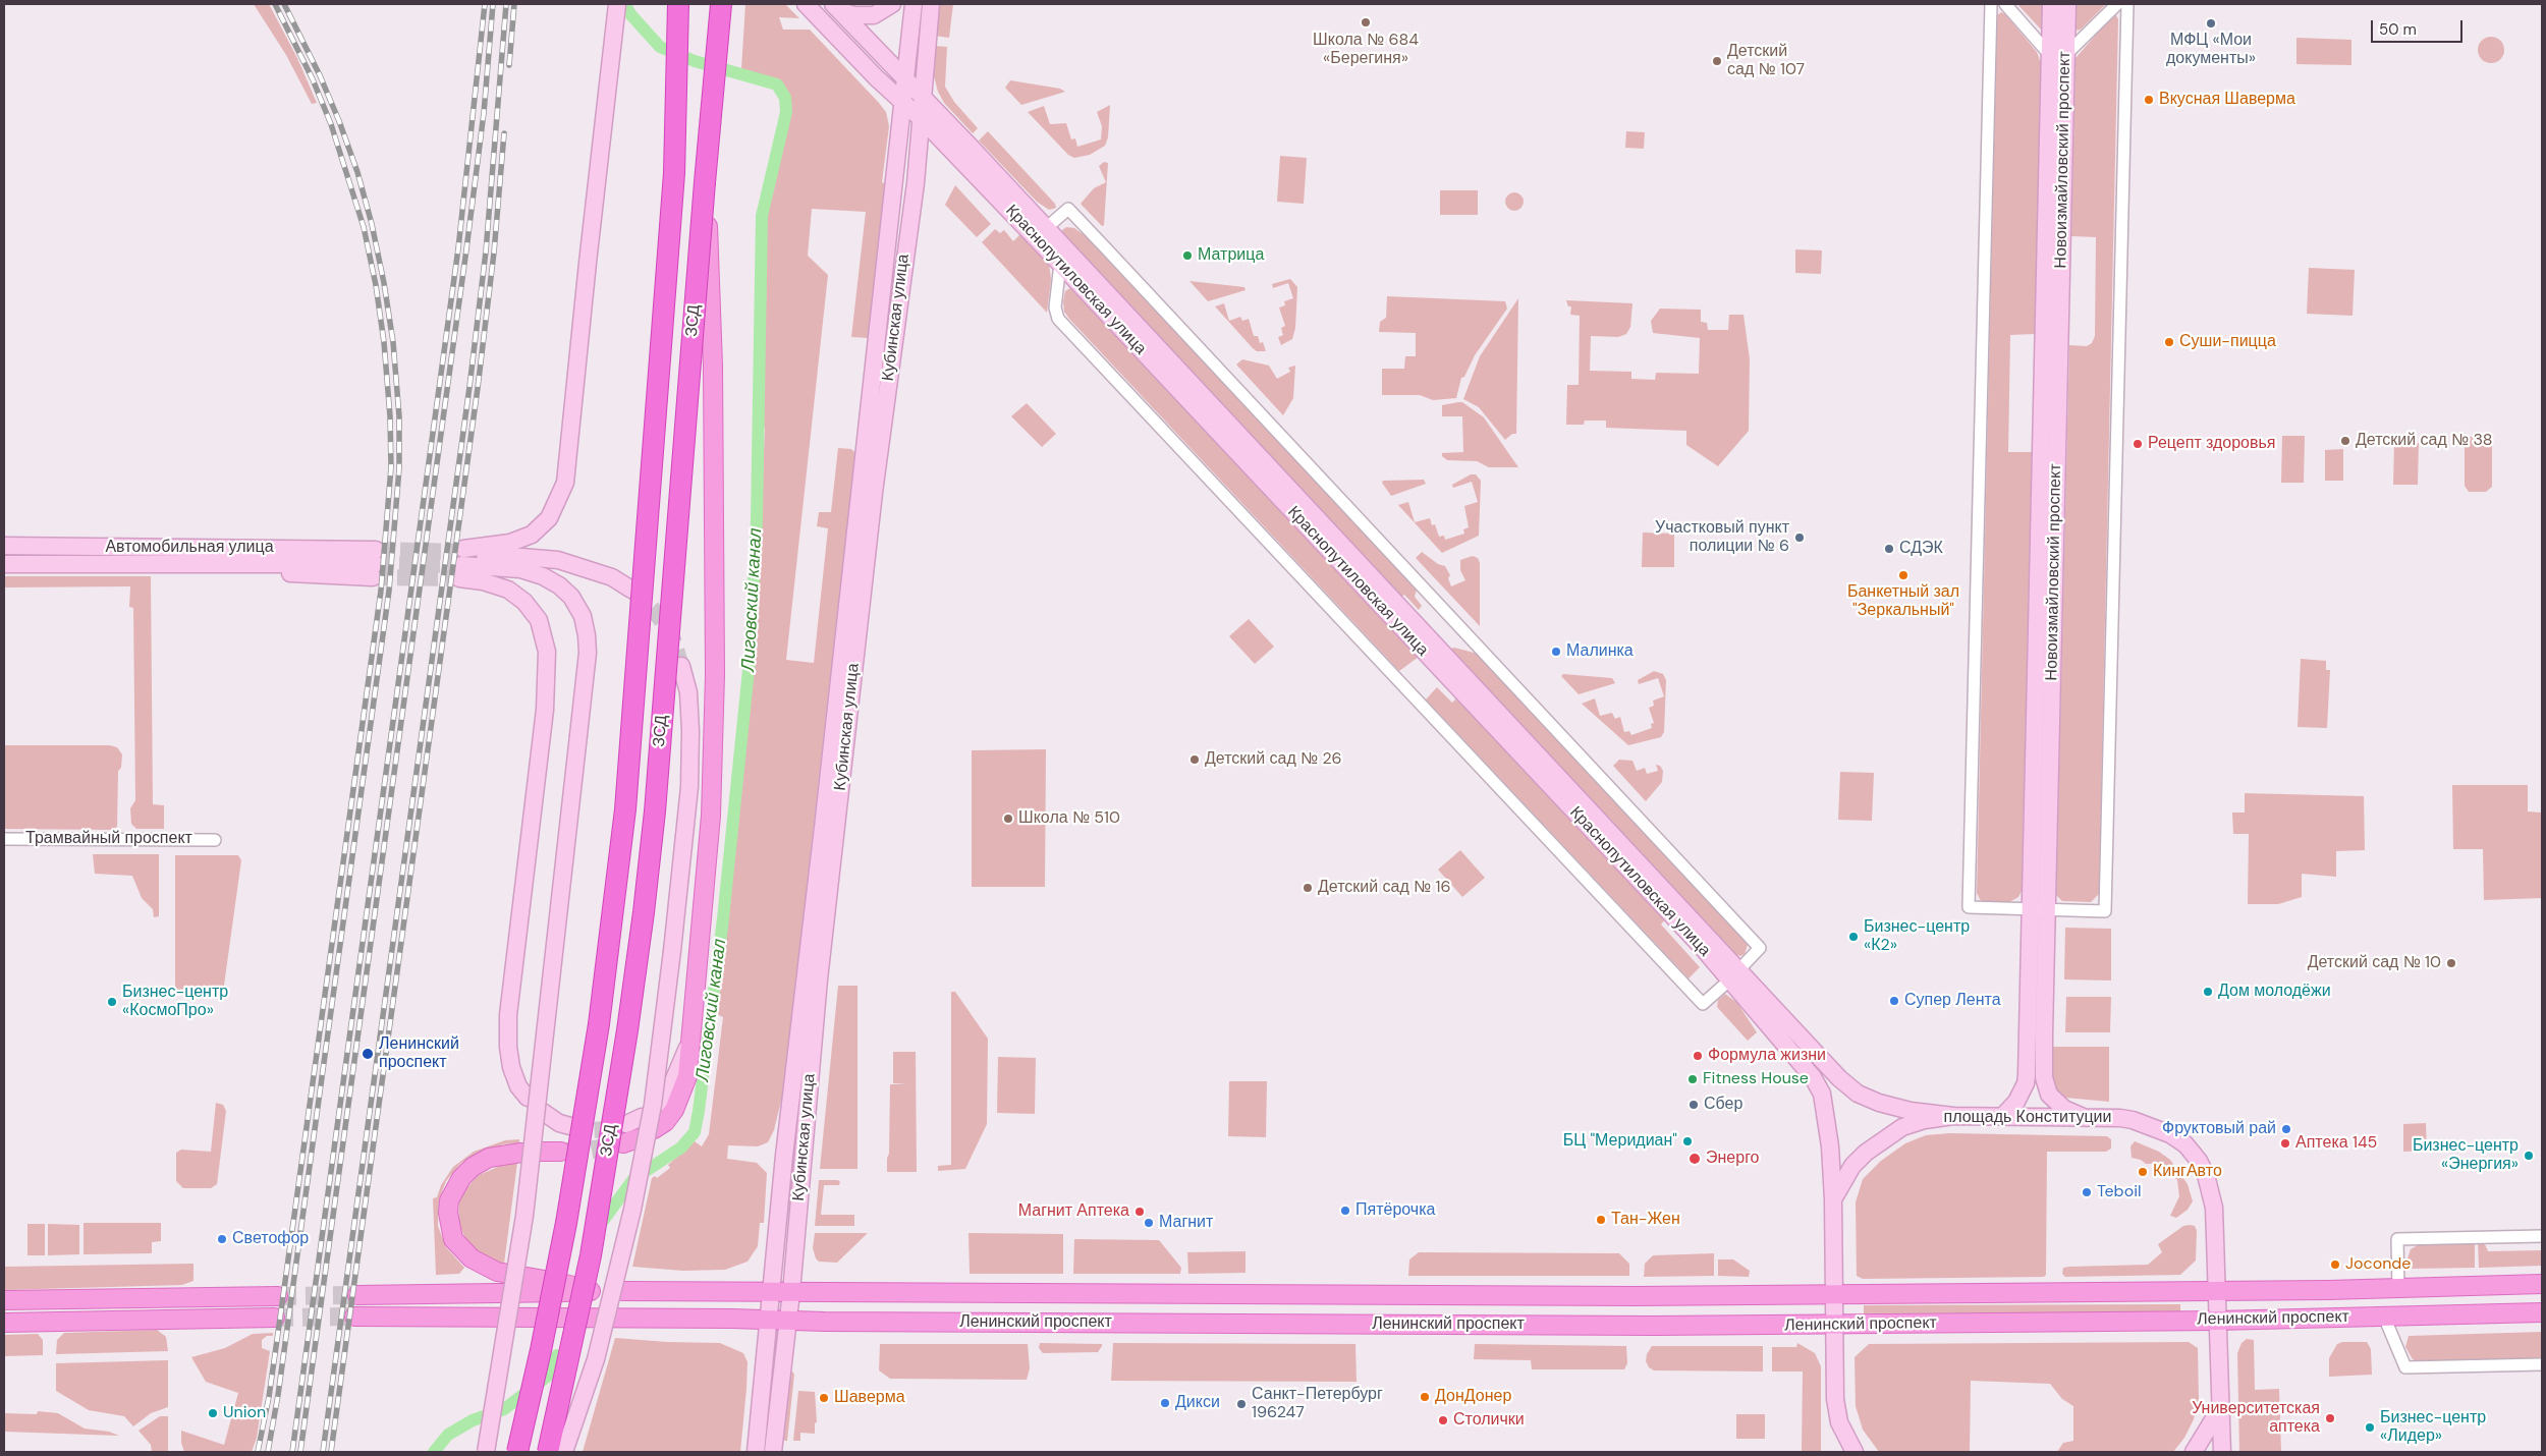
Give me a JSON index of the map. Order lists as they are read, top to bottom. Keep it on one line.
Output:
{"streets":{"highway":["ЗСД"],"main road":["Новоизмайловский проспект","Краснопутиловская улица","Кубинская улица","Автомобильная улица","площадь Конституции","Ленинский проспект"],"street":["Трамвайный проспект"]},"crossings":[["Новоизмайловский проспект","площадь Конституции"],["Краснопутиловская улица","Кубинская улица"],["Краснопутиловская улица","площадь Конституции"],["Кубинская улица","Ленинский проспект"],["площадь Конституции","Ленинский проспект"]],"water":["Лиговский канал"],"places":["Школа № 684 «Берегиня»","МФЦ «Мои документы»","Детский сад № 107","Вкусная Шаверма","Матрица","Суши-пицца","Детский сад № 38","Рецепт здоровья","Участковый пункт полиции № 6","СДЭК","Банкетный зал \"Зеркальный\"","Малинка","Детский сад № 26","Школа № 510","Детский сад № 16","Бизнес-центр «К2»","Детский сад № 10","Дом молодёжи","Супер Лента","Бизнес-центр «КосмоПро»","Ленинский проспект","Формула жизни","Fitness House","Сбер","Фруктовый рай","БЦ \"Меридиан\"","Аптека 145","Бизнес-центр «Энергия»","Энерго","КингАвто","Teboil","Пятёрочка","Магнит Аптека","Тан-Жен","Магнит","Светофор","Joconde","ДонДонер","Шаверма","Дикси","Санкт-Петербург 196247","Union","Университетская аптека","Столички","Бизнес-центр «Лидер»"],"scale_bar":"50 m"}
